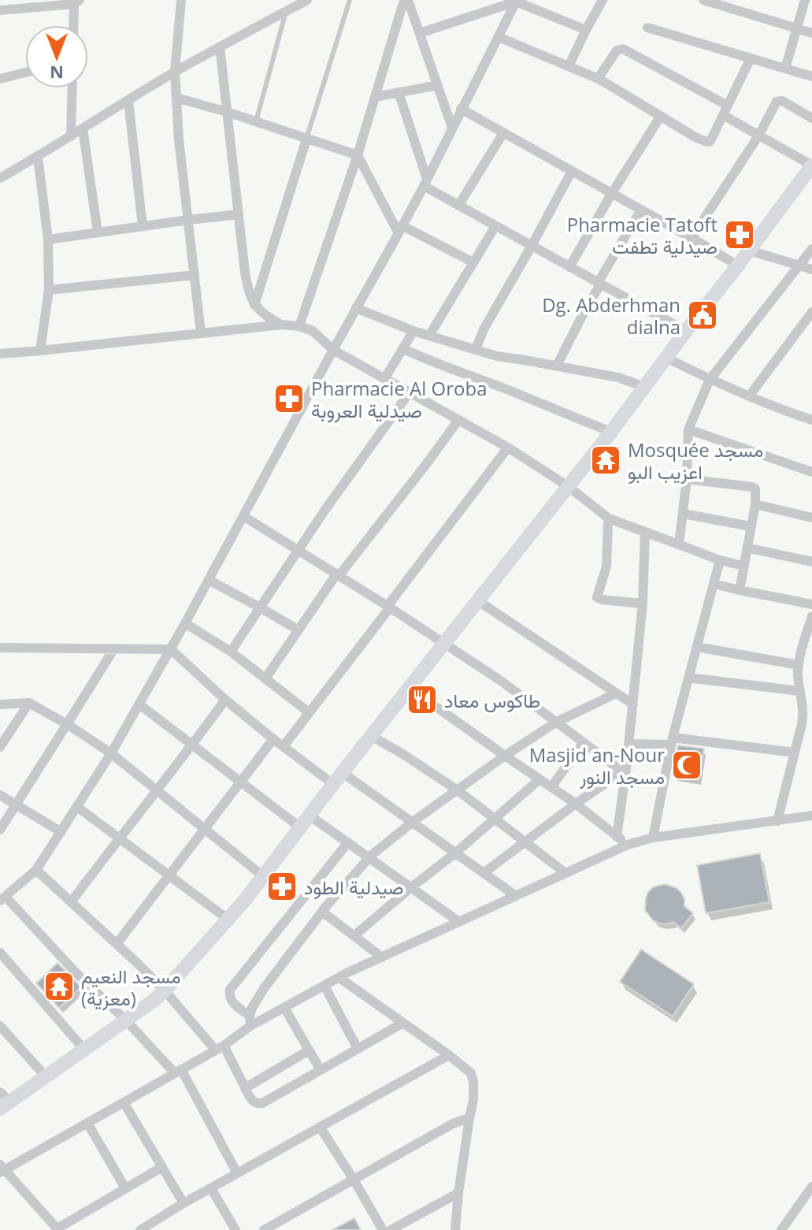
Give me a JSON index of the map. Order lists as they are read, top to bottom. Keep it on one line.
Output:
{"places":{"pharmacy":["Pharmacie Tatoft صيدلية تطفت","Pharmacie Al Oroba صيدلية العروبة","صيدلية الطود"],"public building":["Dg. Abderhman dialna"],"temple":["Mosquée مسجد اعزيب البو","مسجد النعيم (معزية)"],"restaurant":["طاكوس معاد"],"mosque":["Masjid an-Nour مسجد النور"]},"north":"bottom"}
